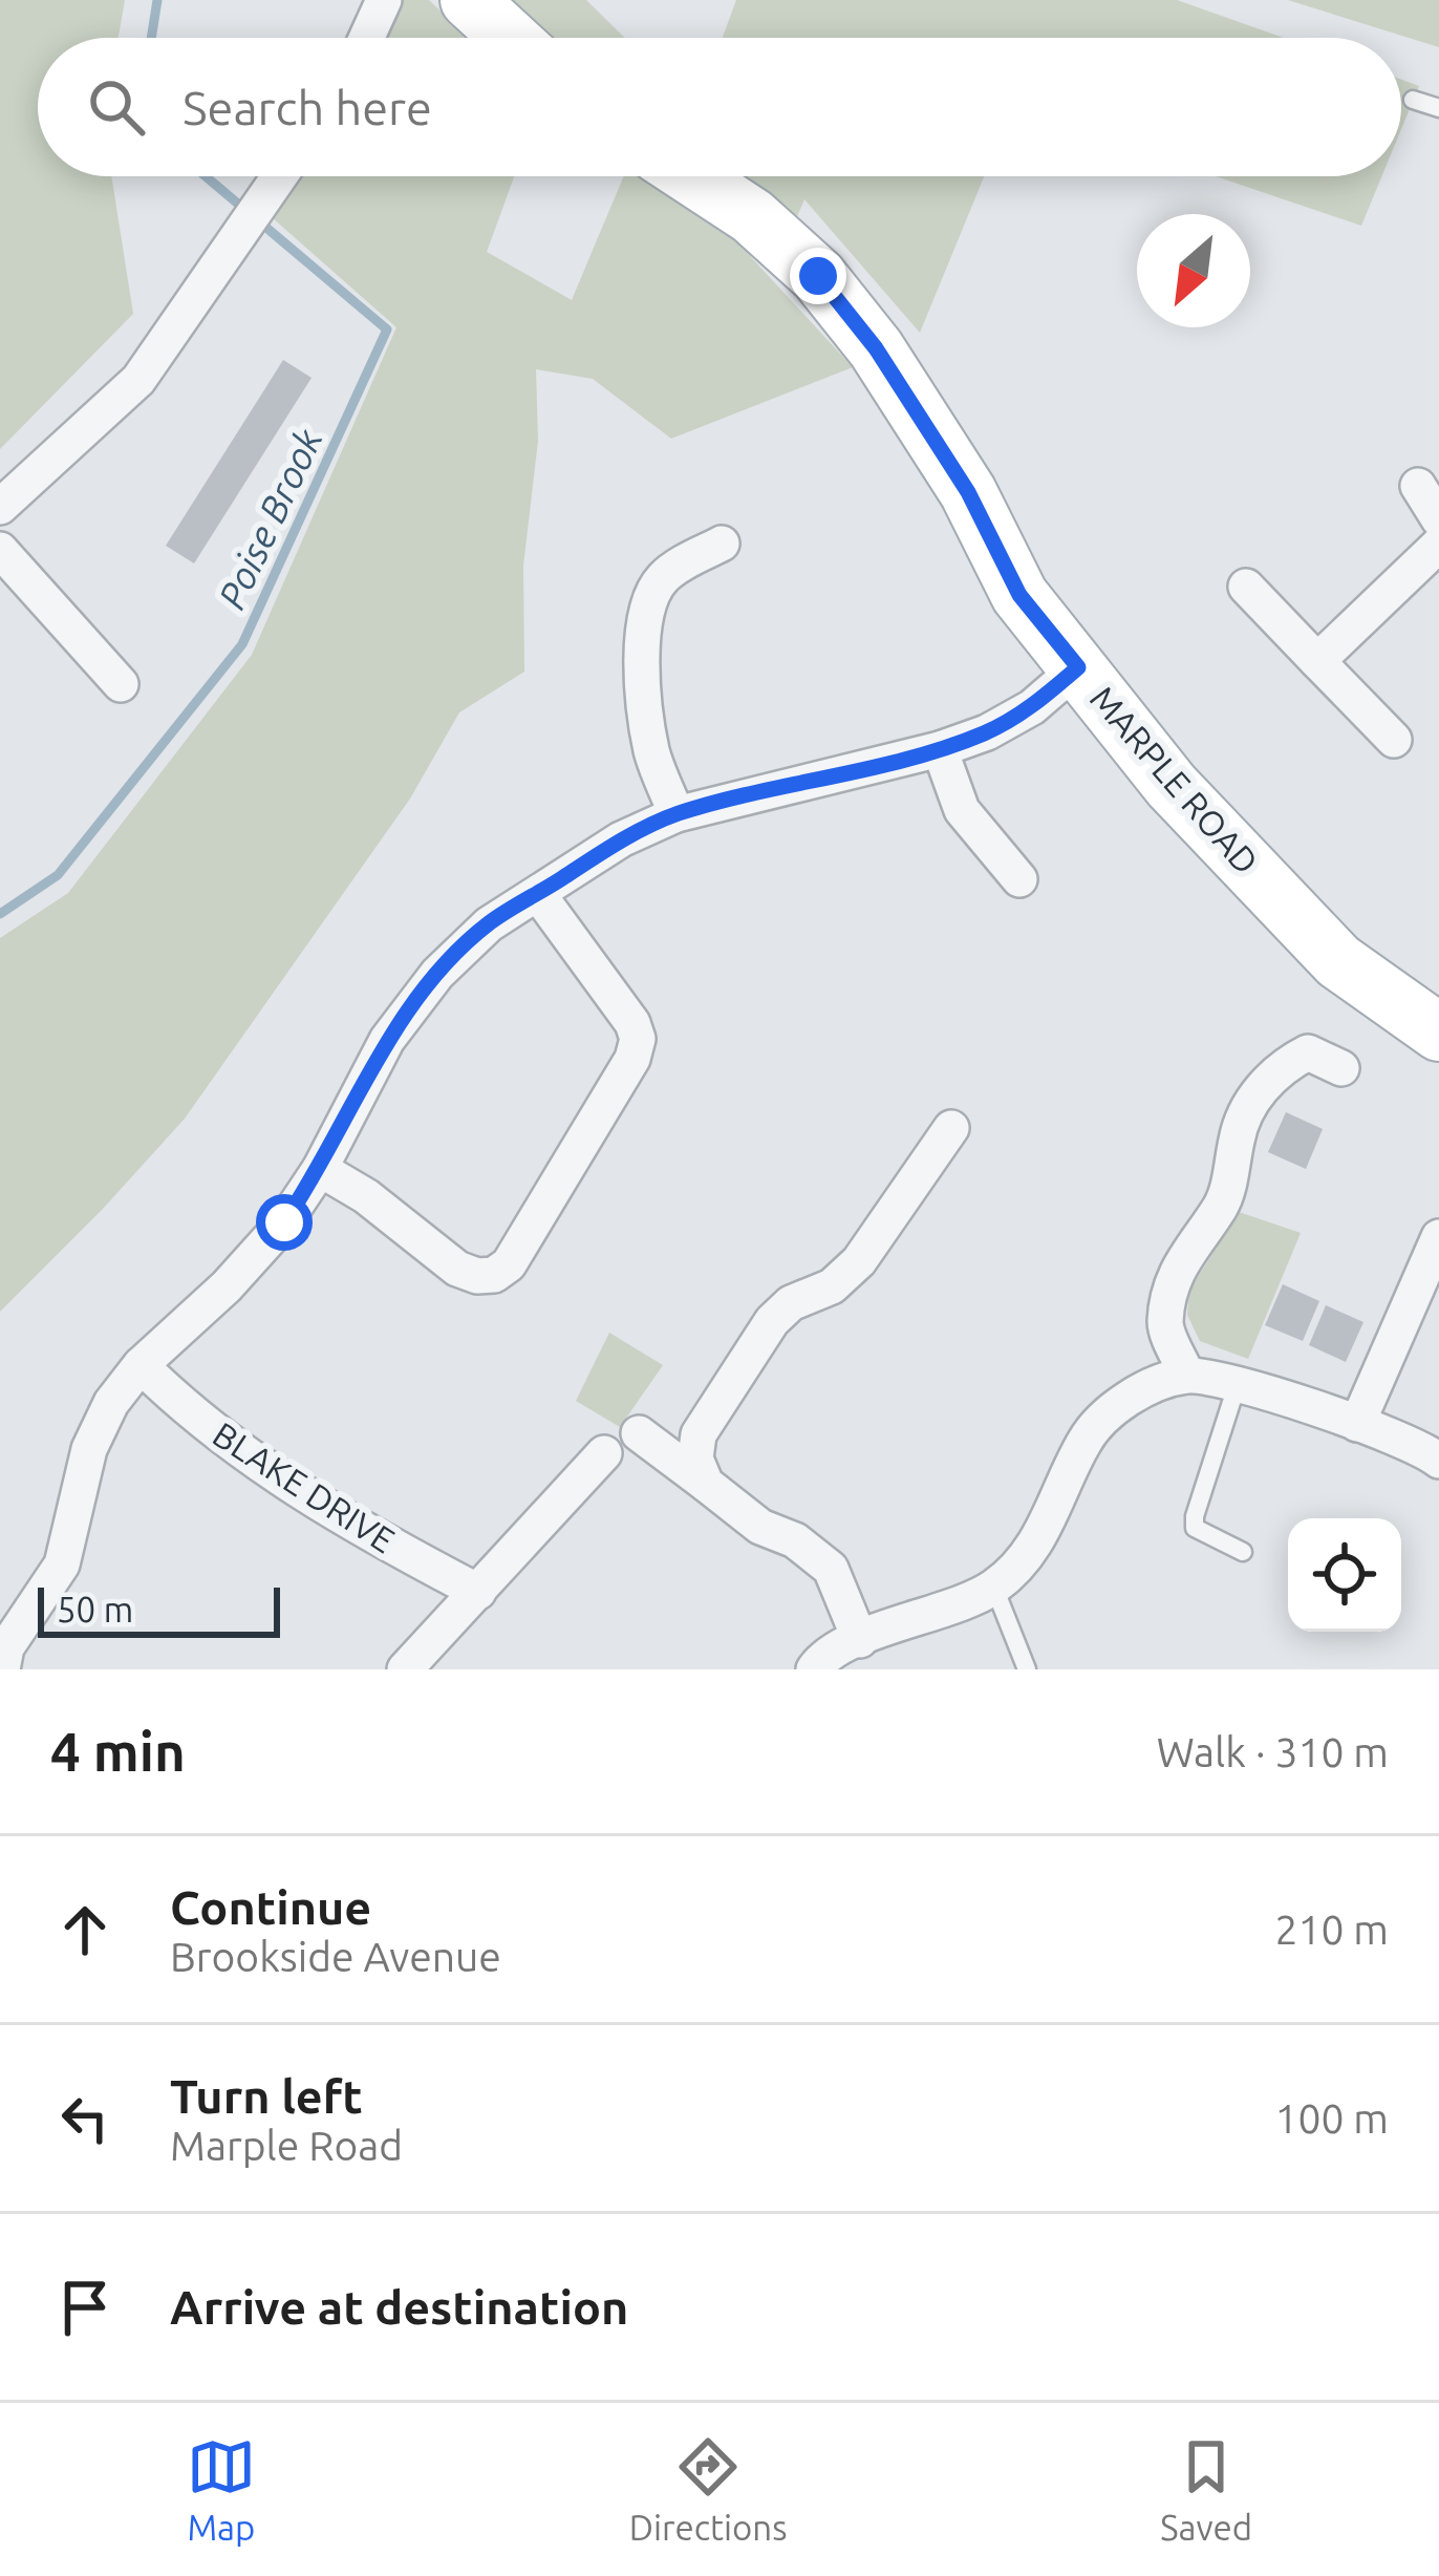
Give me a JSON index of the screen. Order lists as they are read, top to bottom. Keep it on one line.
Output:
{"streets":{"main road":["MARPLE ROAD"],"street":["BLAKE DRIVE"]},"water":["Poise Brook"],"scale_bar":"50 m","north":"bottom left","page":{"search":"Search here","scale":"50 m","heading":["4 min","Walk · 310 m"],"list":[["Continue","Brookside Avenue","210 m"],["Turn left","Marple Road","100 m"],"Arrive at destination"],"nav":["Map","Directions","Saved"]}}
